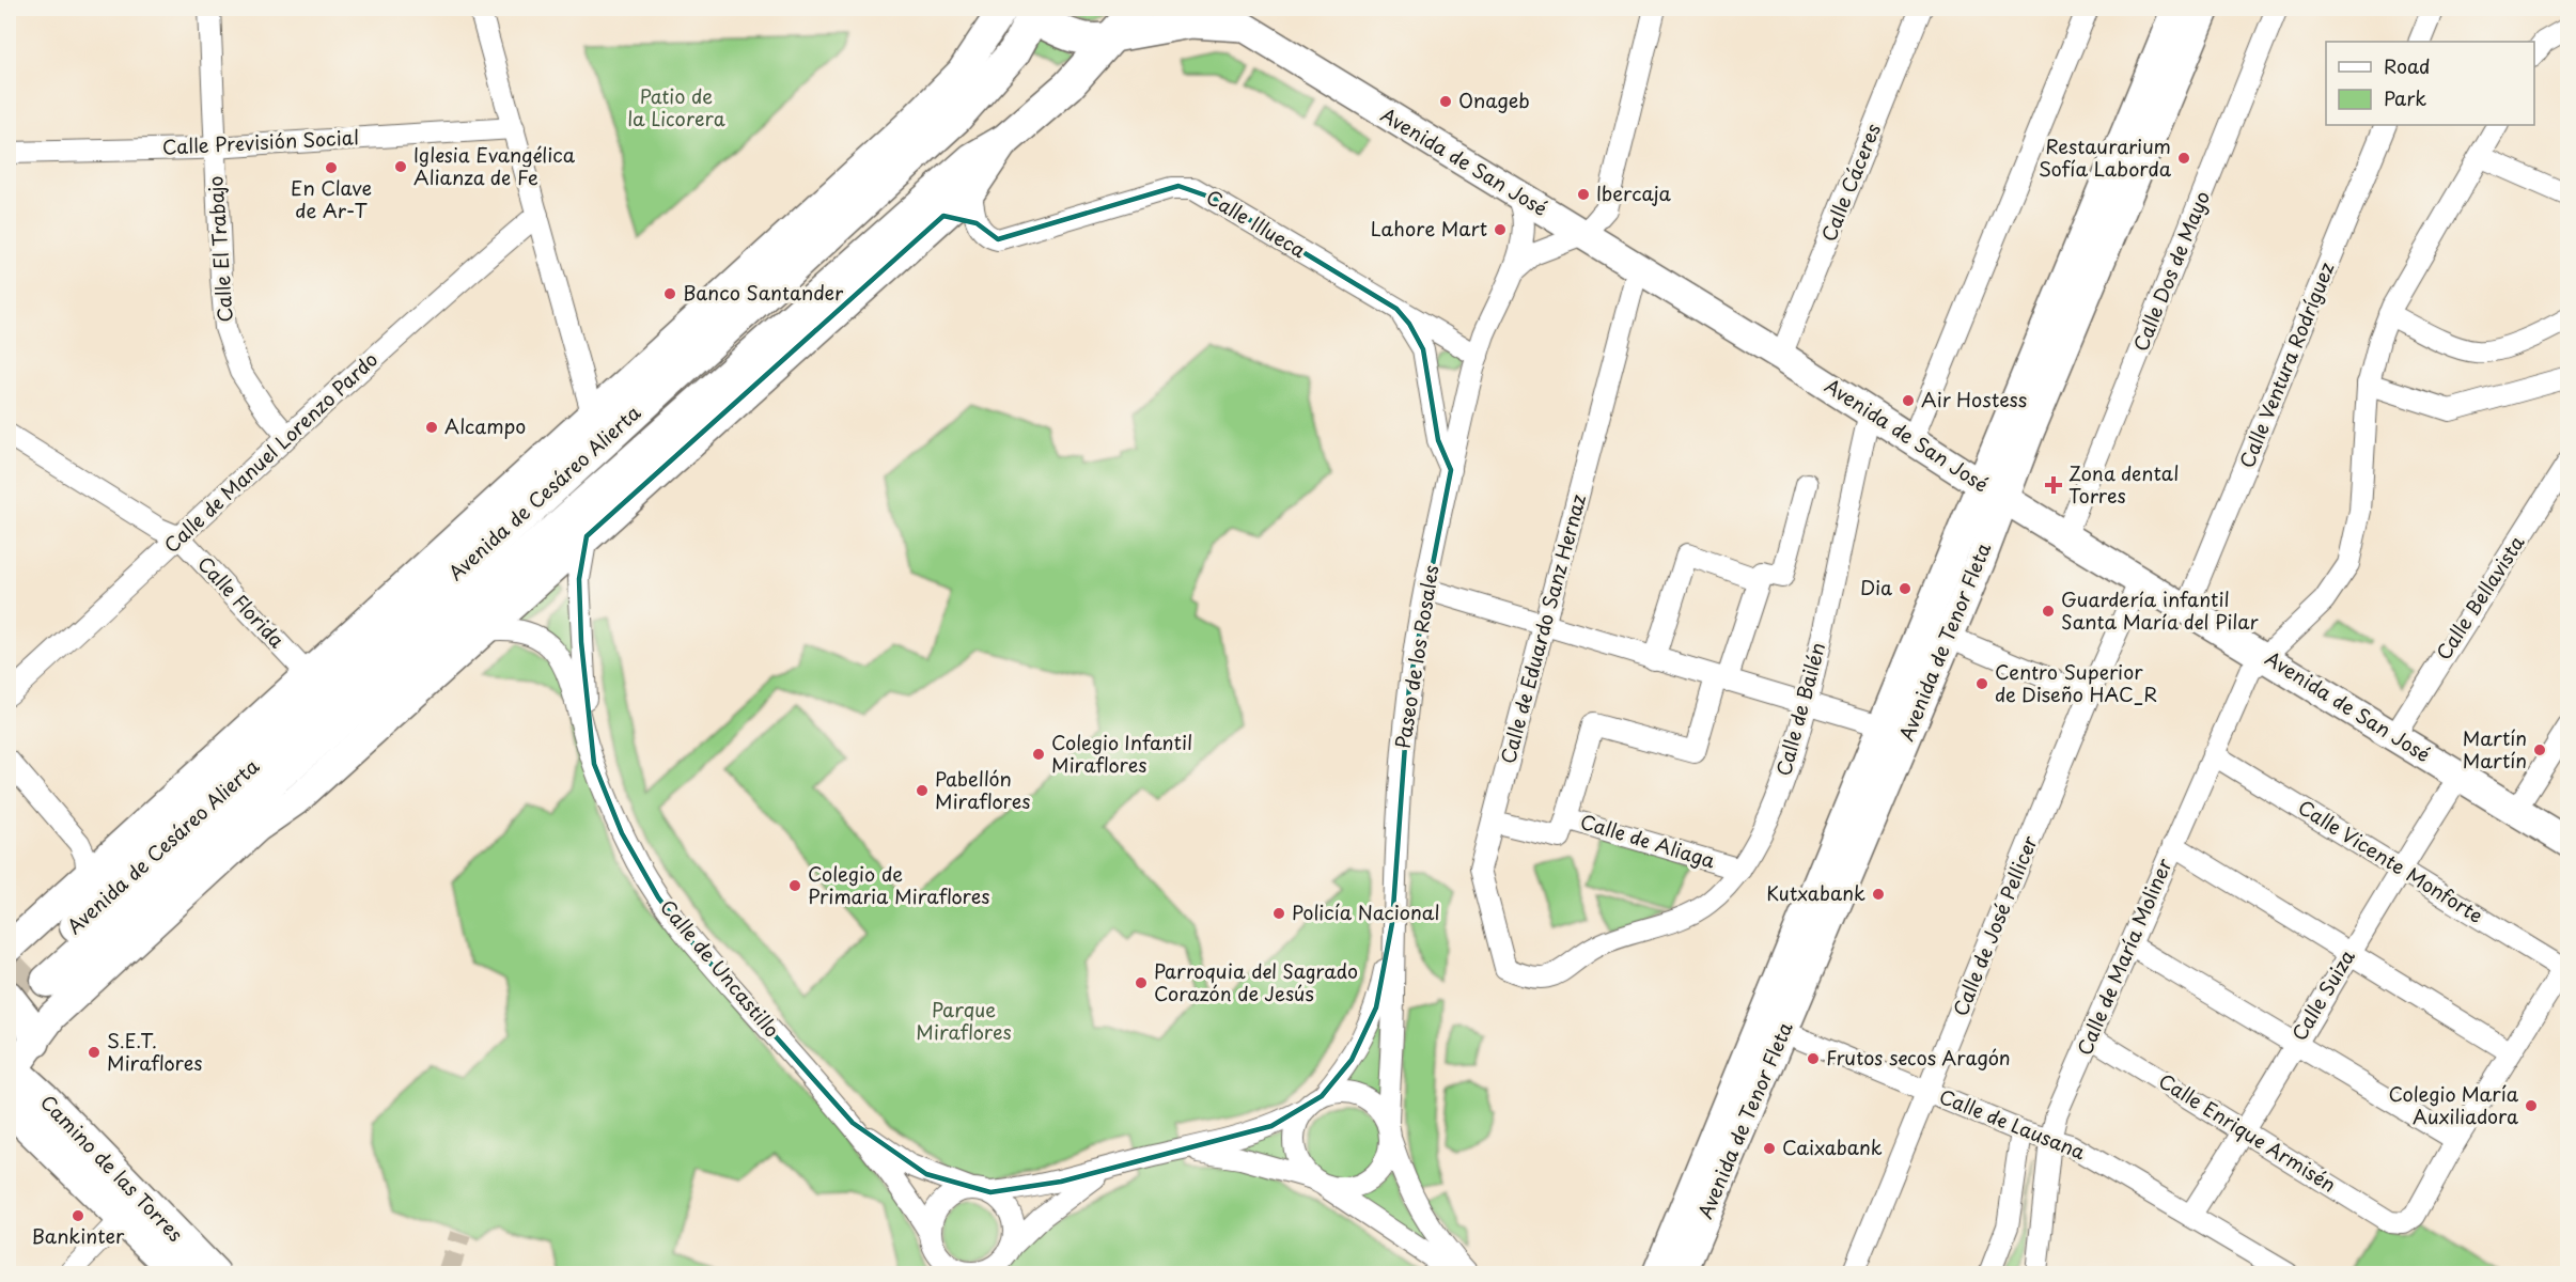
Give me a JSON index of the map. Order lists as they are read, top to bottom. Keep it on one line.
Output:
{"streets":{"main road":["Avenida de San José","Avenida de Cesáreo Alierta","Avenida de Tenor Fleta","Camino de las Torres"],"street":["Calle Previsión Social","Calle Cáceres","Calle Illueca","Calle El Trabajo","Calle Dos de Mayo","Calle Ventura Rodríguez","Calle de Manuel Lorenzo Pardo","Calle Bellavista","Calle Florida","Calle de Eduardo Sanz Hernaz","Paseo de los Rosales","Calle de Bailén","Calle de Aliaga","Calle Vicente Monforte","Calle de José Pellicer","Calle de María Moliner","Calle de Uncastillo","Calle Suiza","Calle de Lausana","Calle Enrique Armisén"]},"crossings":[["Calle Previsión Social","Calle El Trabajo"],["Avenida de San José","Calle Cáceres"],["Avenida de San José","Calle Dos de Mayo"],["Avenida de San José","Calle Ventura Rodríguez"],["Avenida de San José","Avenida de Cesáreo Alierta"],["Avenida de San José","Calle Bellavista"],["Avenida de San José","Calle de Eduardo Sanz Hernaz"],["Avenida de San José","Avenida de Tenor Fleta"],["Avenida de San José","Paseo de los Rosales"],["Avenida de San José","Calle de Bailén"],["Avenida de San José","Calle de José Pellicer"],["Avenida de San José","Calle de María Moliner"],["Avenida de San José","Calle Suiza"],["Calle Illueca","Avenida de Cesáreo Alierta"],["Calle Illueca","Paseo de los Rosales"],["Calle El Trabajo","Calle de Manuel Lorenzo Pardo"],["Calle de Manuel Lorenzo Pardo","Calle Florida"],["Avenida de Cesáreo Alierta","Calle Florida"],["Avenida de Cesáreo Alierta","Calle de Uncastillo"],["Avenida de Cesáreo Alierta","Camino de las Torres"],["Calle de Eduardo Sanz Hernaz","Calle de Bailén"],["Calle de Eduardo Sanz Hernaz","Calle de Aliaga"],["Avenida de Tenor Fleta","Calle de Lausana"],["Paseo de los Rosales","Calle de Uncastillo"],["Calle de Bailén","Calle de Aliaga"],["Calle Vicente Monforte","Calle de María Moliner"],["Calle Vicente Monforte","Calle Suiza"],["Calle de José Pellicer","Calle de Lausana"],["Calle de María Moliner","Calle de Lausana"],["Calle de María Moliner","Calle Enrique Armisén"],["Calle Suiza","Calle de Lausana"],["Calle Suiza","Calle Enrique Armisén"]],"parks":["Patio de la Licorera","Parque Miraflores"],"places":{"other":["Onageb","Restaurarium Sofía Laborda","Iglesia Evangélica Alianza de Fe","En Clave de Ar-T","Ibercaja","Lahore Mart","Banco Santander","Air Hostess","Alcampo","Dia","Guardería infantil Santa María del Pilar","Centro Superior de Diseño HAC_R","Martín Martín","Colegio Infantil Miraflores","Pabellón Miraflores","Colegio de Primaria Miraflores","Kutxabank","Policía Nacional","Parroquia del Sagrado Corazón de Jesús","S.E.T. Miraflores","Frutos secos Aragón","Colegio María Auxiliadora","Caixabank","Bankinter"],"health":["Zona dental Torres"]},"legend":["Road","Park"]}
